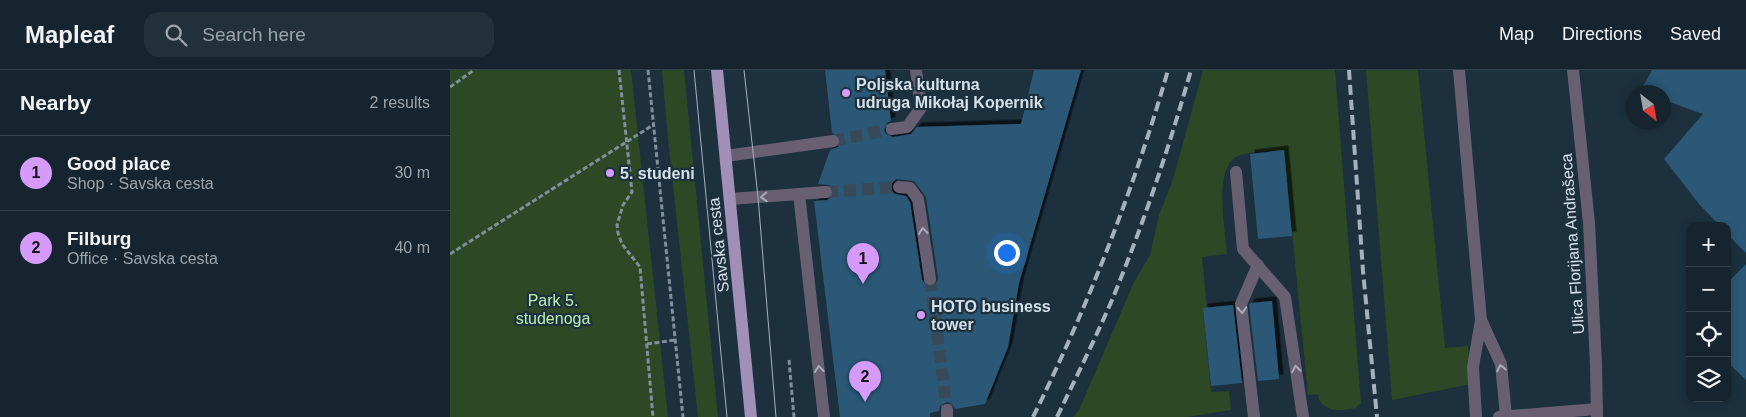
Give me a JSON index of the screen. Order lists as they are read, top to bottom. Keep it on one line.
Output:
{"streets":{"main road":["Savska cesta"],"street":["Ulica Florijana Andrašeca"]},"parks":["Park 5. studenoga"],"places":["Poljska kulturna udruga Mikołaj Kopernik","5. studeni","HOTO business tower"],"north":"bottom right","page":{"header":"Mapleaf","search":"Search here","nav":["Map","Directions","Saved"],"heading":["Nearby","2 results"],"list":[{"mark":"1","name":"Good place","note":"Shop · Savska cesta","value":"30 m"},{"mark":"2","name":"Filburg","note":"Office · Savska cesta","value":"40 m"}],"map_buttons":["+","−"],"pins":["1","2"]}}
